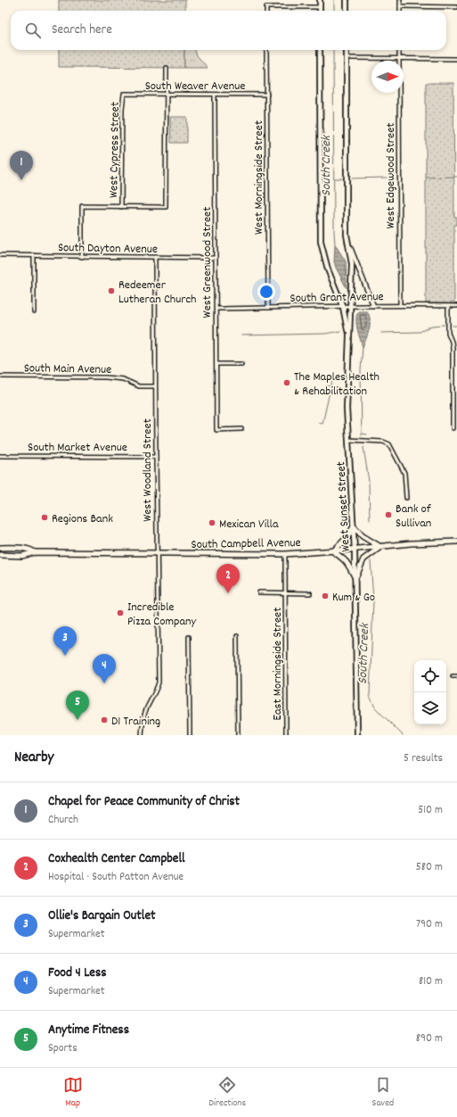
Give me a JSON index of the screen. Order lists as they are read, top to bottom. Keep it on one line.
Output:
{"streets":{"main road":["West Sunset Street","South Campbell Avenue"],"street":["South Weaver Avenue","West Cypress Street","West Edgewood Street","West Morningside Street","South Dayton Avenue","West Greenwood Street","South Grant Avenue","South Main Avenue","South Market Avenue","West Woodland Street","East Morningside Street"]},"crossings":[["South Weaver Avenue","West Cypress Street"],["South Weaver Avenue","West Morningside Street"],["South Weaver Avenue","West Greenwood Street"],["West Edgewood Street","South Grant Avenue"],["West Morningside Street","South Grant Avenue"],["South Dayton Avenue","West Greenwood Street"],["South Dayton Avenue","West Woodland Street"],["West Greenwood Street","South Grant Avenue"],["South Grant Avenue","West Sunset Street"],["South Main Avenue","West Woodland Street"],["South Market Avenue","West Woodland Street"],["West Woodland Street","South Campbell Avenue"],["West Sunset Street","South Campbell Avenue"]],"water":["South Creek"],"places":["Redeemer Lutheran Church","The Maples Health & Rehabilitation","Bank of Sullivan","Regions Bank","Mexican Villa","Kum & Go","Incredible Pizza Company","D1 Training"],"north":"right","page":{"search":"Search here","pins":["1","2","3","4","5"],"heading":["Nearby","5 results"],"list":[{"mark":"1","name":"Chapel for Peace Community of Christ","note":"Church","value":"510 m"},{"mark":"2","name":"Coxhealth Center Campbell","note":"Hospital · South Patton Avenue","value":"580 m"},{"mark":"3","name":"Ollie's Bargain Outlet","note":"Supermarket","value":"790 m"},{"mark":"4","name":"Food 4 Less","note":"Supermarket","value":"810 m"},{"mark":"5","name":"Anytime Fitness","note":"Sports","value":"890 m"}],"nav":["Map","Directions","Saved"]}}
